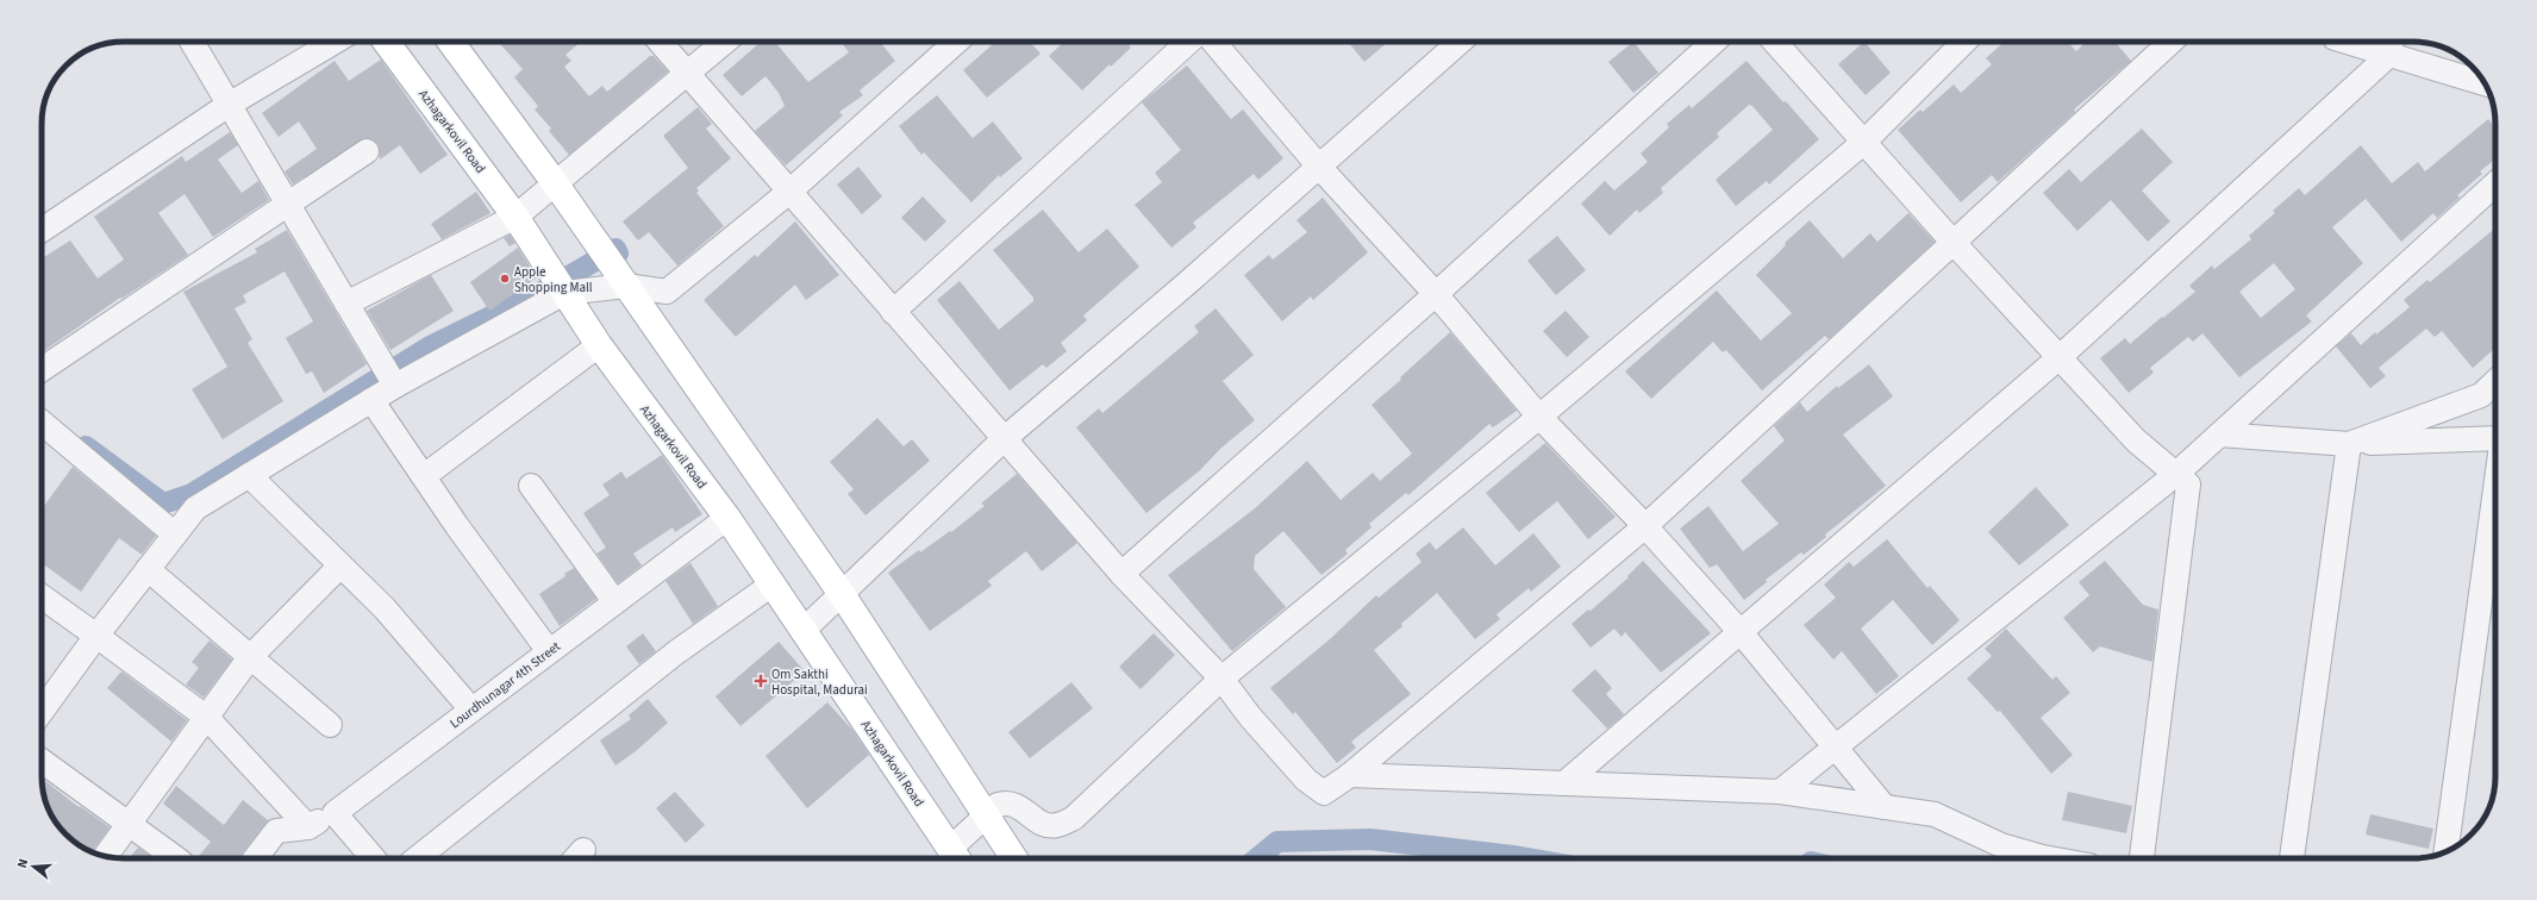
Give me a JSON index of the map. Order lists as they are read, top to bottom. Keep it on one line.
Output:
{"streets":{"main road":["Azhagarkovil Road"],"street":["Lourdhunagar 4th Street"]},"crossings":[["Azhagarkovil Road","Lourdhunagar 4th Street"]],"places":{"other":["Apple Shopping Mall"],"health":["Om Sakthi Hospital, Madurai"]},"north":"left"}
